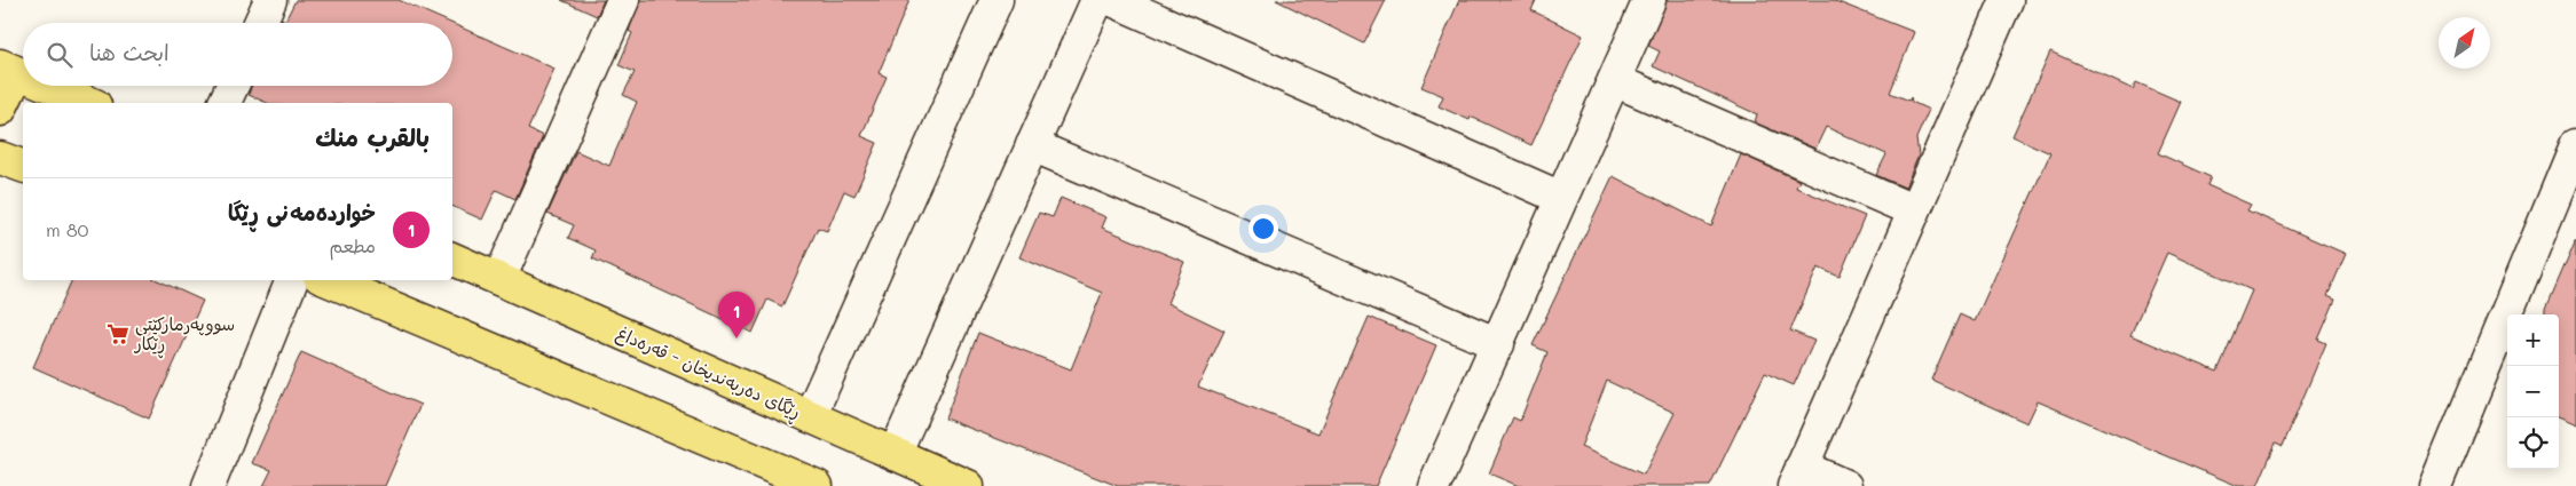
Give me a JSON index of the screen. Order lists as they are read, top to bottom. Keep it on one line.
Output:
{"streets":{"main road":["ڕێگای دەربەندیخان - قەرەداغ"]},"places":{"supermarket":["سووپەرمارکێتی ڕێکار"]},"north":"top right","page":{"search":"ابحث هنا","heading":"بالقرب منك","list":[{"mark":"1","name":"خواردەمەنی ڕێگا","note":"مطعم","value":"80 m"}],"pins":"1","map_buttons":["+","−"]}}
